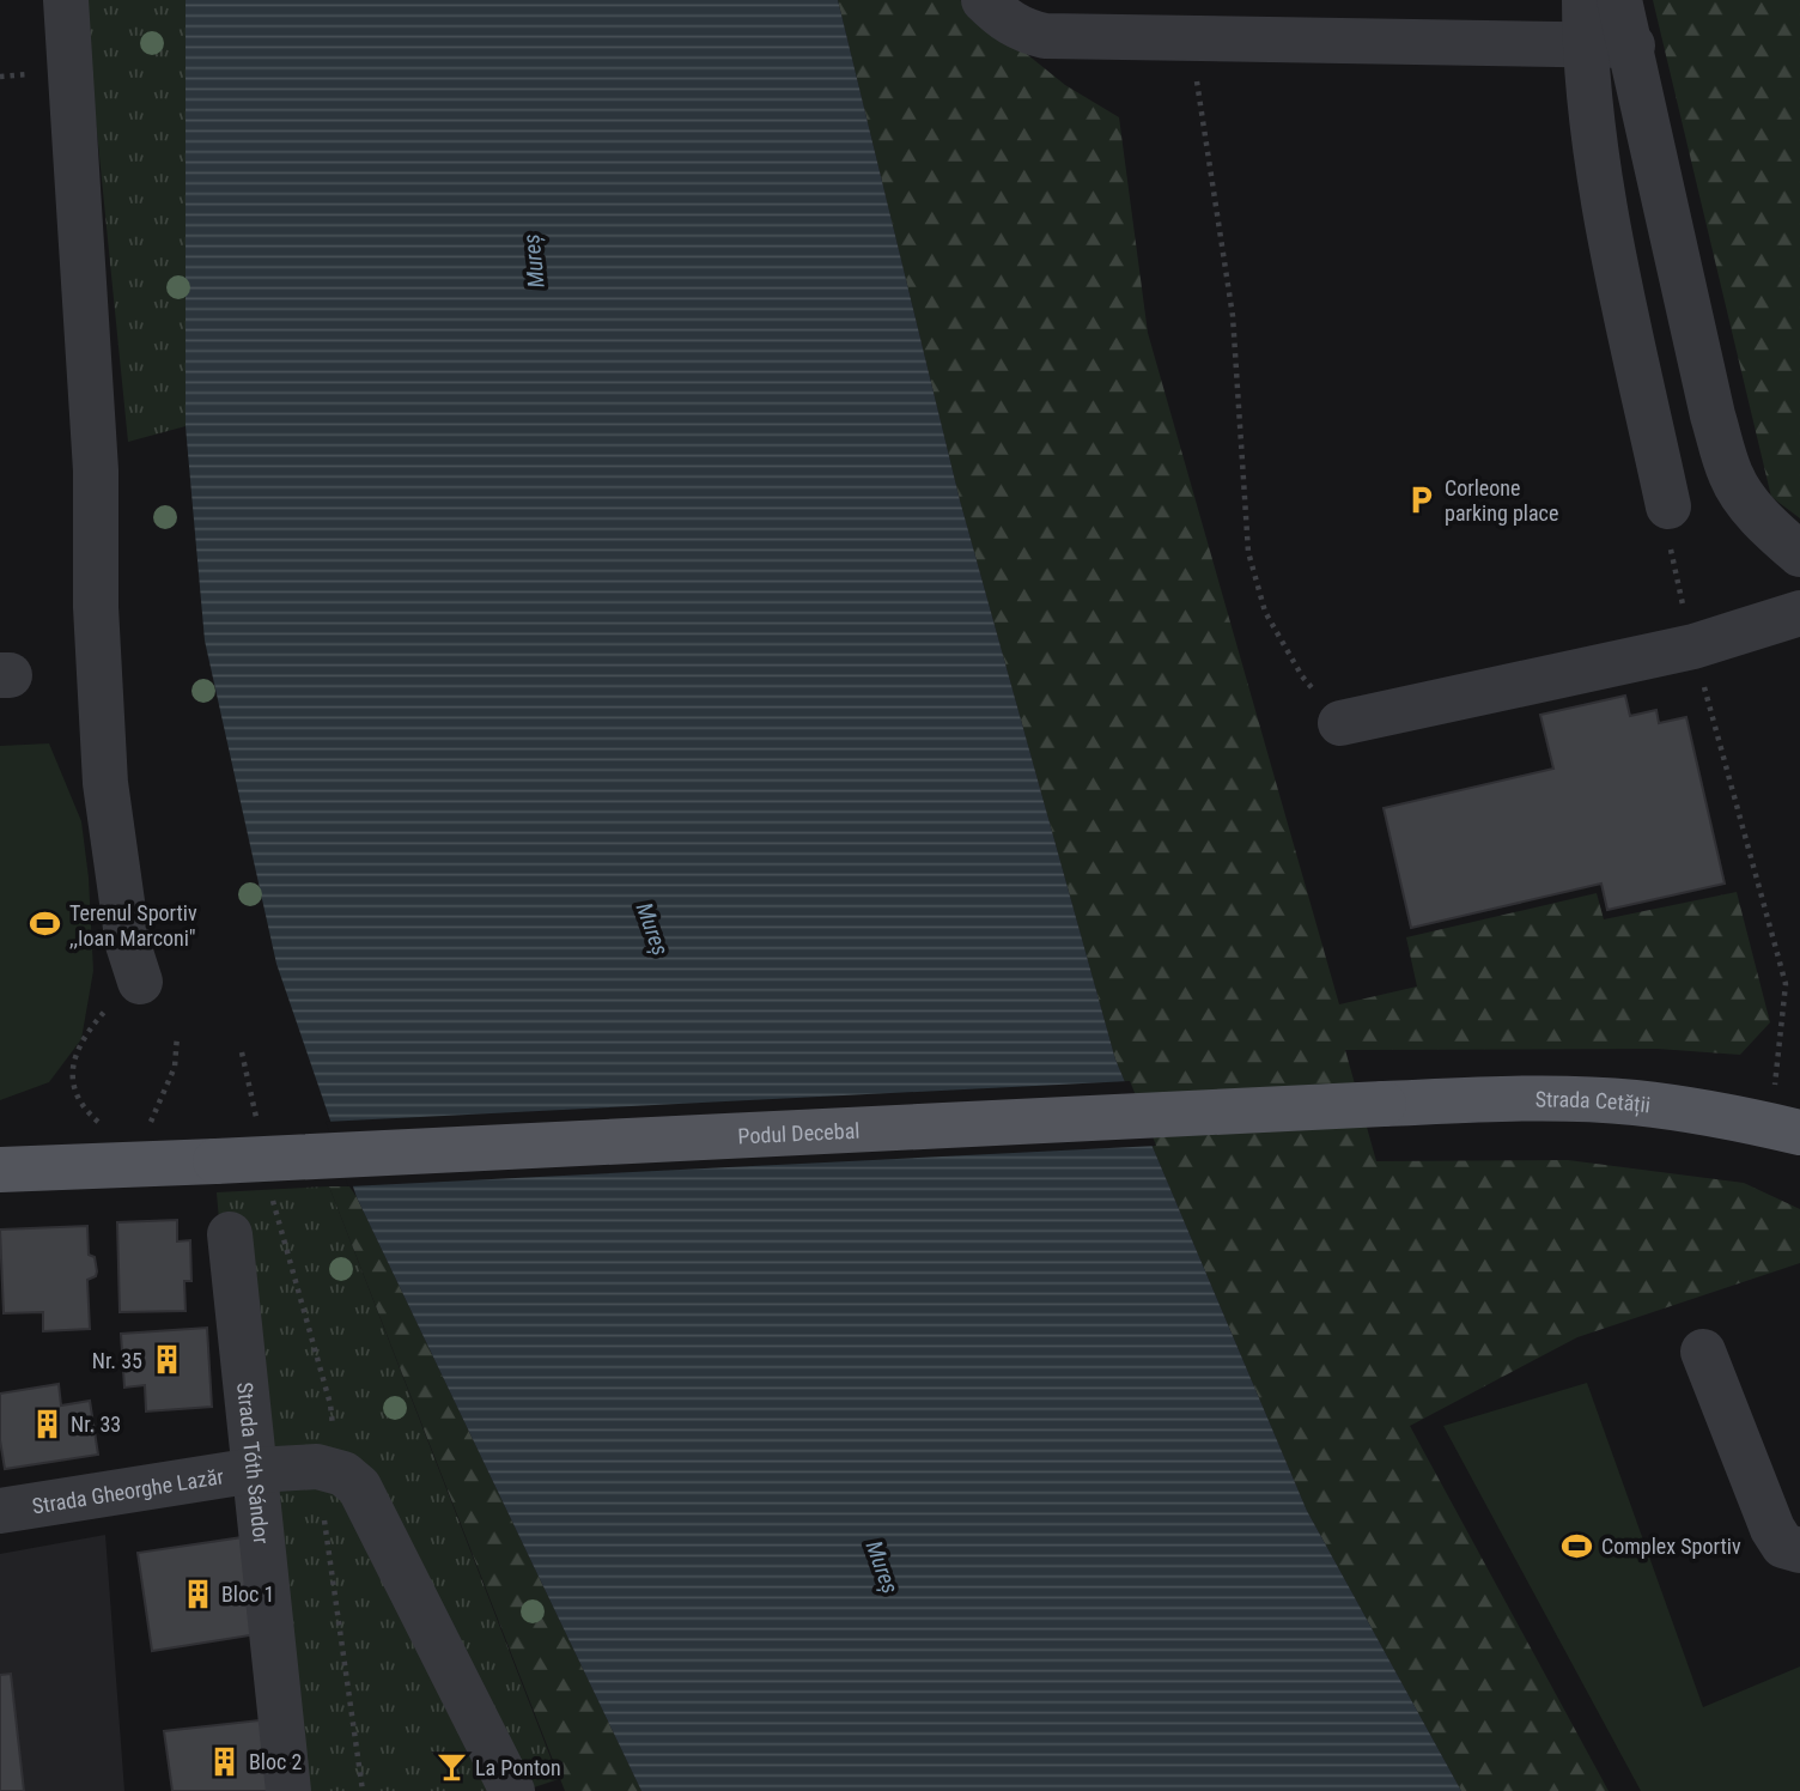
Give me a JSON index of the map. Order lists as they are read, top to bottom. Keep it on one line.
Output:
{"streets":{"main road":["Strada Cetății","Podul Decebal"],"street":["Strada Tóth Sándor","Strada Gheorghe Lazăr"]},"crossings":[["Strada Cetății","Podul Decebal"],["Strada Tóth Sándor","Strada Gheorghe Lazăr"]],"water":["Mureș"],"places":{"parking":["Corleone parking place"],"sports":["Terenul Sportiv ,,Ioan Marconi\"","Complex Sportiv"],"building":["Nr. 35","Nr. 33","Bloc 1","Bloc 2"],"bar":["La Ponton"]}}
